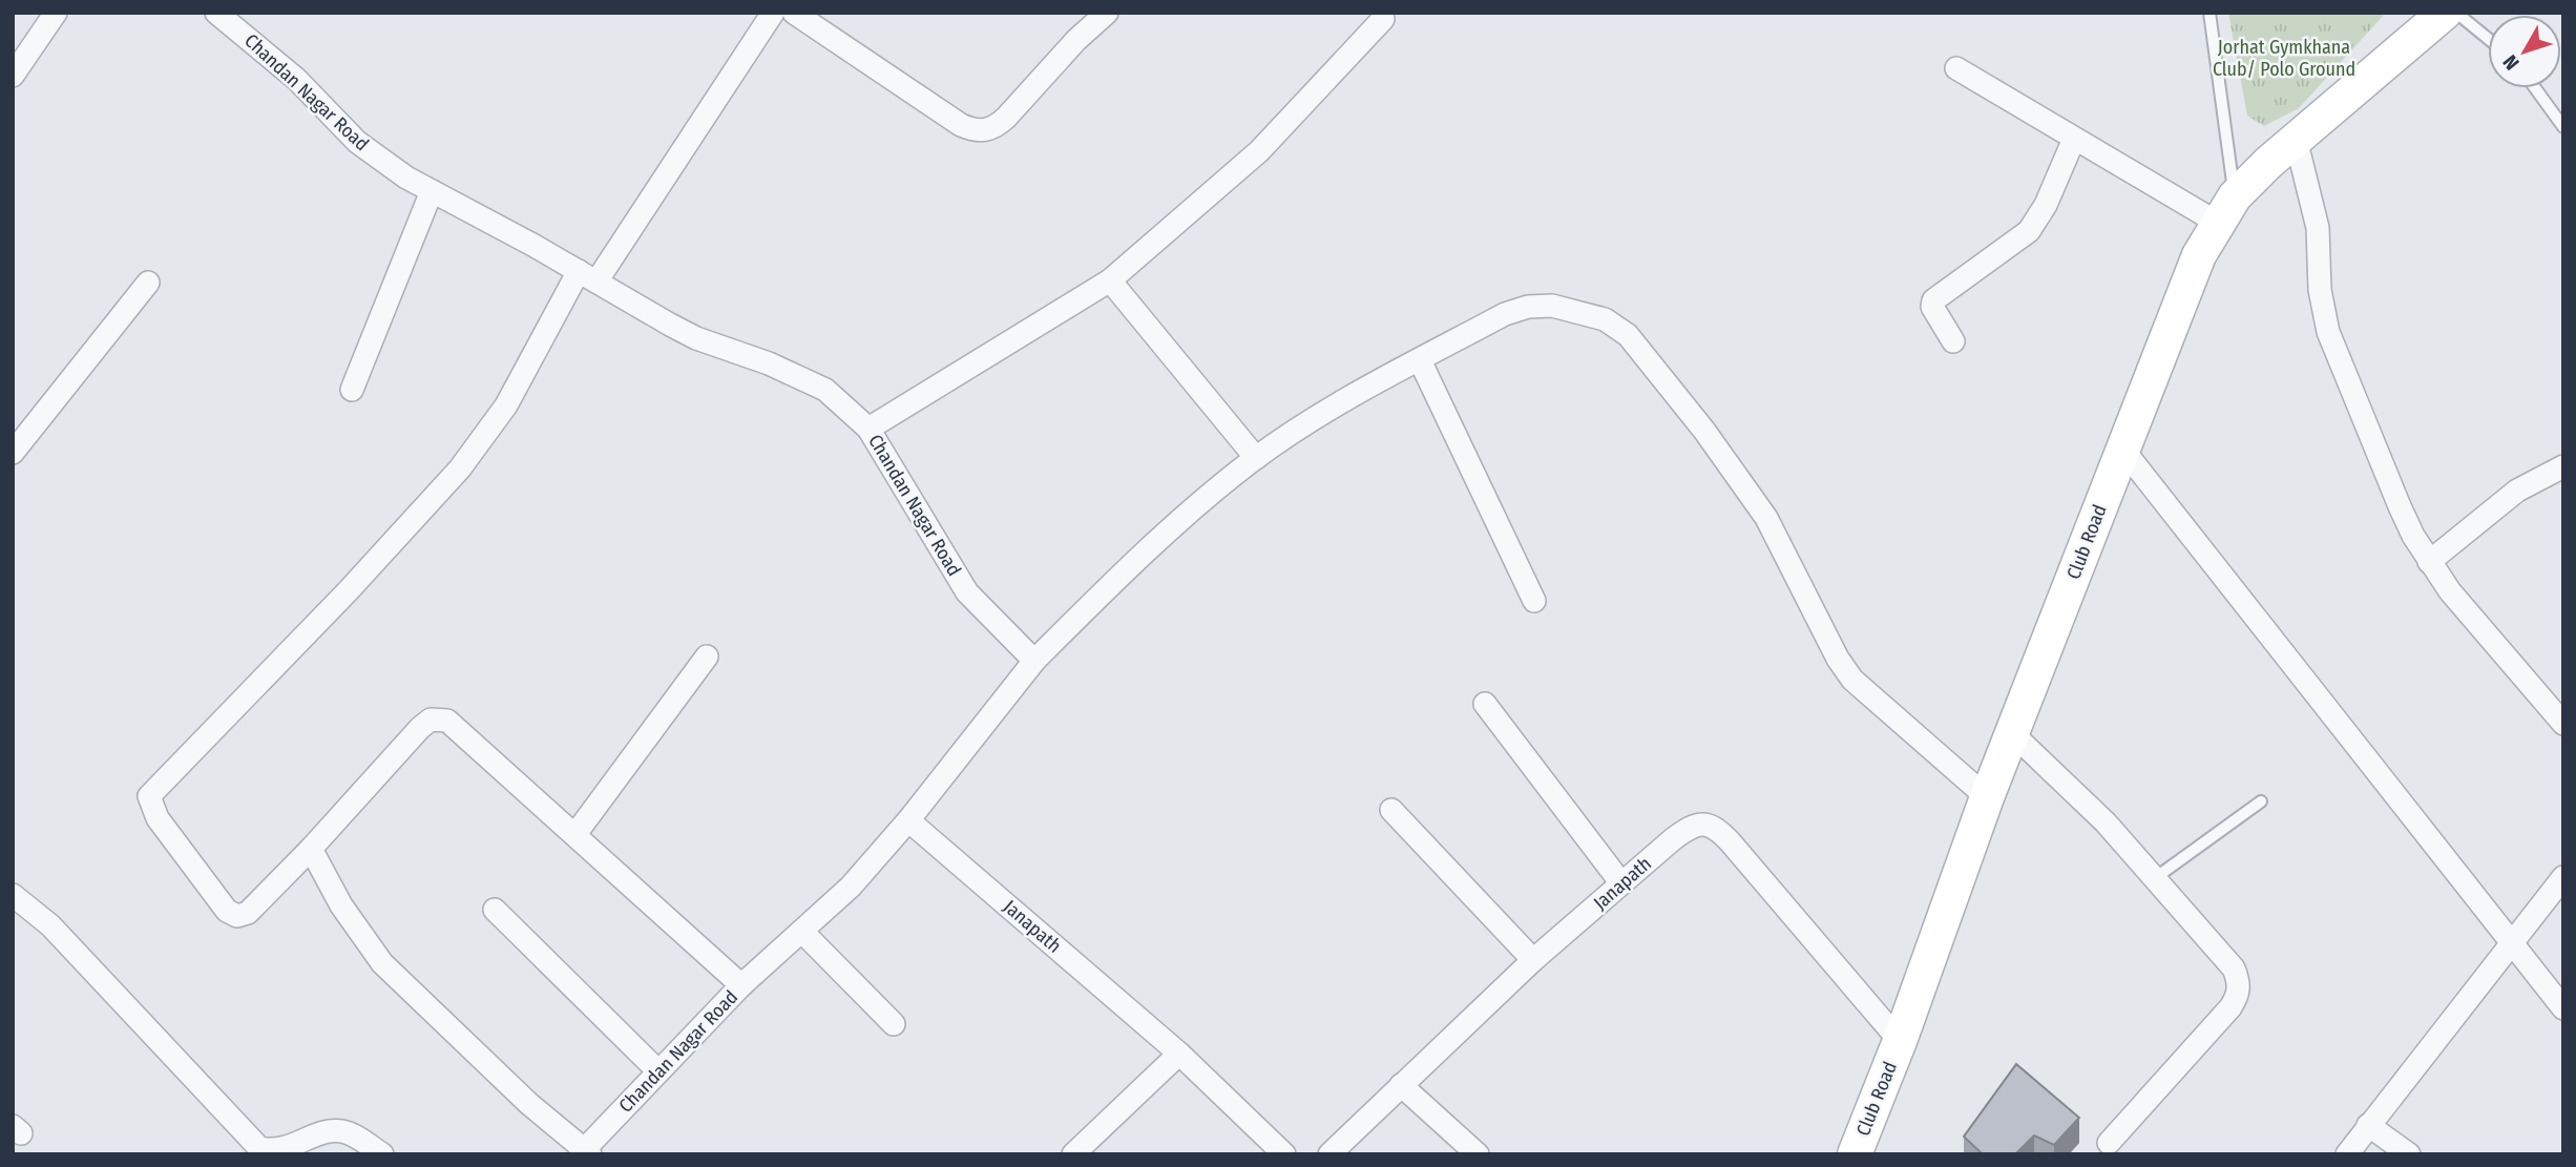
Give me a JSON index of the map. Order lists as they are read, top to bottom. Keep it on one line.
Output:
{"streets":{"street":["Chandan Nagar Road","Club Road","Janapath"]},"crossings":[["Chandan Nagar Road","Janapath"],["Club Road","Janapath"]],"parks":["Jorhat Gymkhana Club/ Polo Ground"],"north":"bottom left"}
